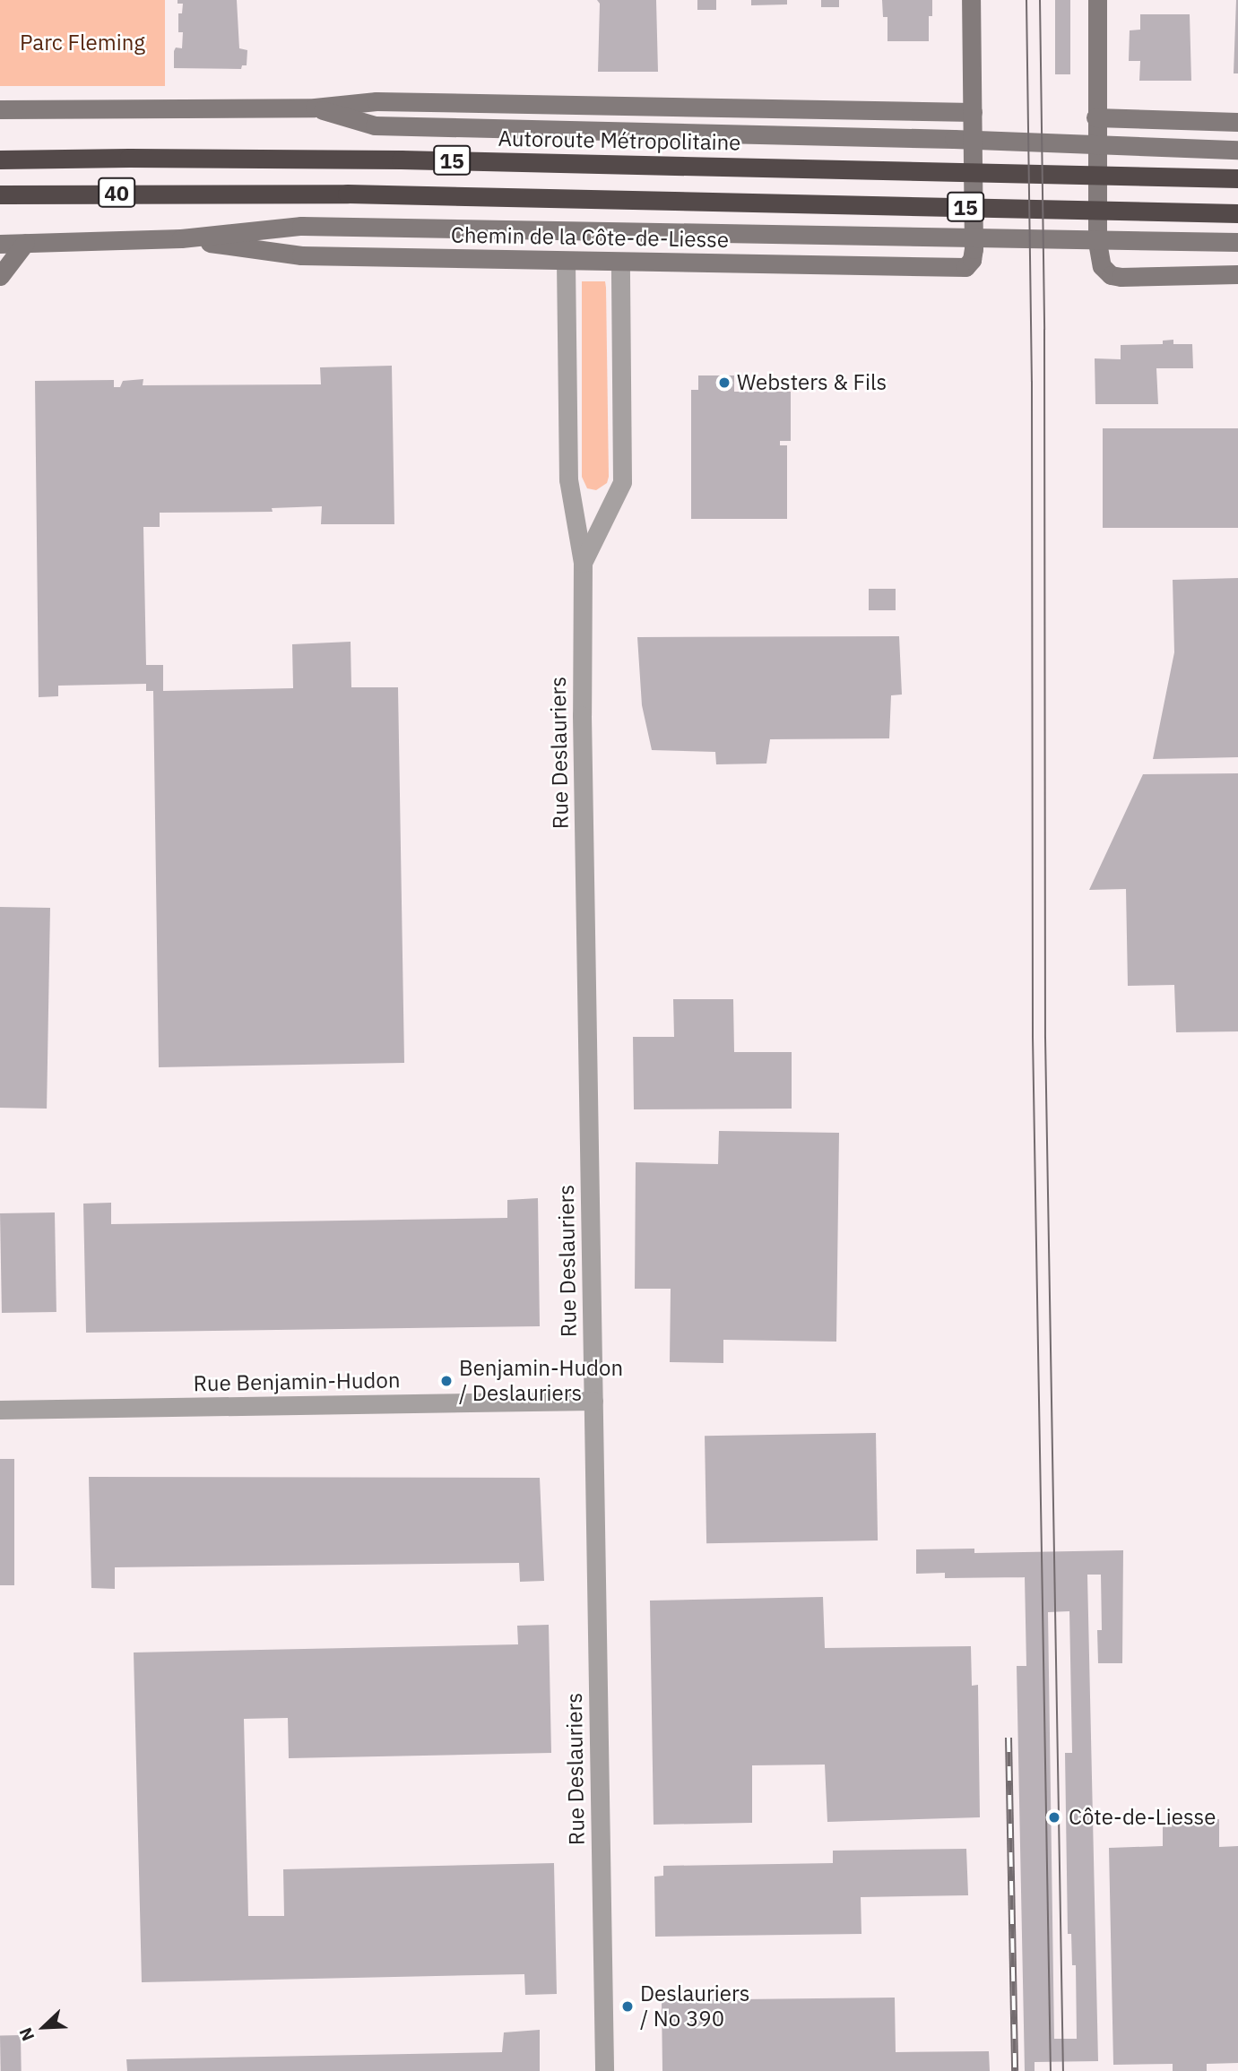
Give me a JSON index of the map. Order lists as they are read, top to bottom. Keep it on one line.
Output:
{"streets":{"highway":["Autoroute Métropolitaine","15","40"],"main road":["Chemin de la Côte-de-Liesse"],"street":["Rue Deslauriers","Rue Benjamin-Hudon"]},"crossings":[["15","40"],["Chemin de la Côte-de-Liesse","Rue Deslauriers"],["Rue Deslauriers","Rue Benjamin-Hudon"]],"parks":["Parc Fleming"],"places":["Websters & Fils","Benjamin-Hudon / Deslauriers","Côte-de-Liesse","Deslauriers / No 390"],"north":"bottom left"}
